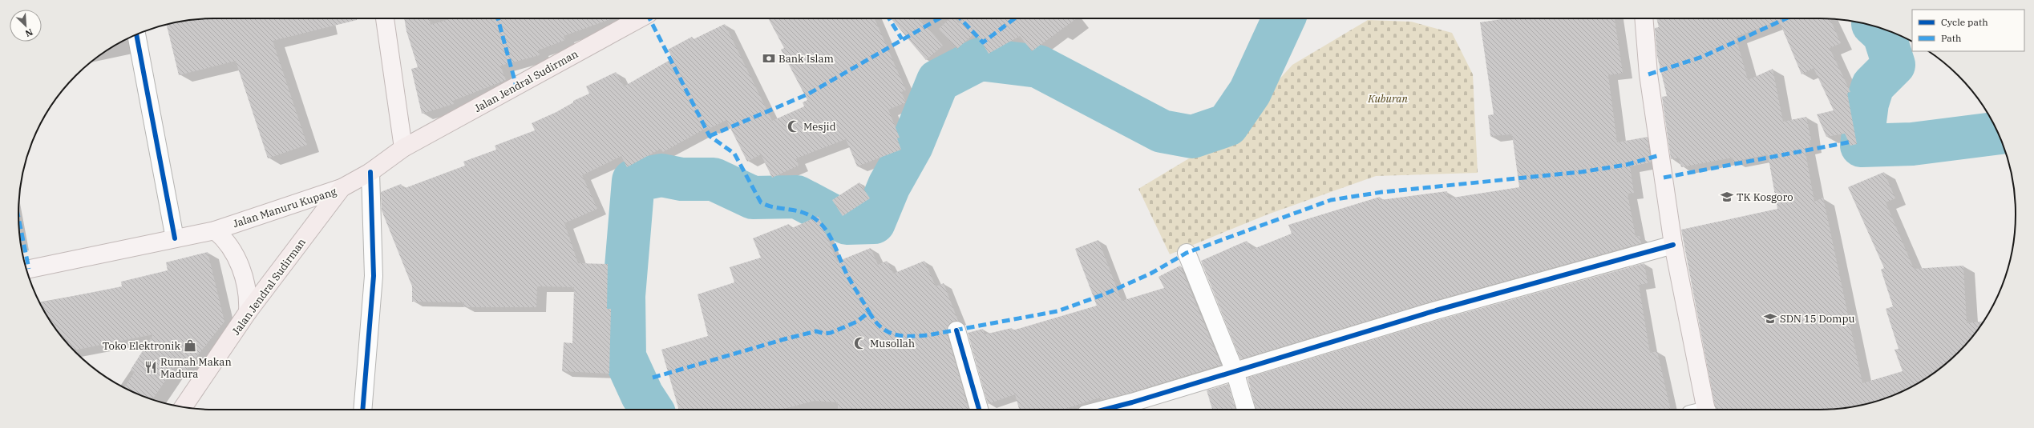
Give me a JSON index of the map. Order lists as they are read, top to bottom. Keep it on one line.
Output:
{"streets":{"highway":["Jalan Jendral Sudirman","Jalan Manuru Kupang"]},"crossings":[["Jalan Jendral Sudirman","Jalan Manuru Kupang"]],"parks":["Kuburan"],"places":{"bank":["Bank Islam"],"mosque":["Mesjid","Musollah"],"school or university":["TK Kosgoro","SDN 15 Dompu"],"shop":["Toko Elektronik"],"restaurant":["Rumah Makan Madura"]},"legend":["Cycle path","Path"],"north":"bottom right"}
